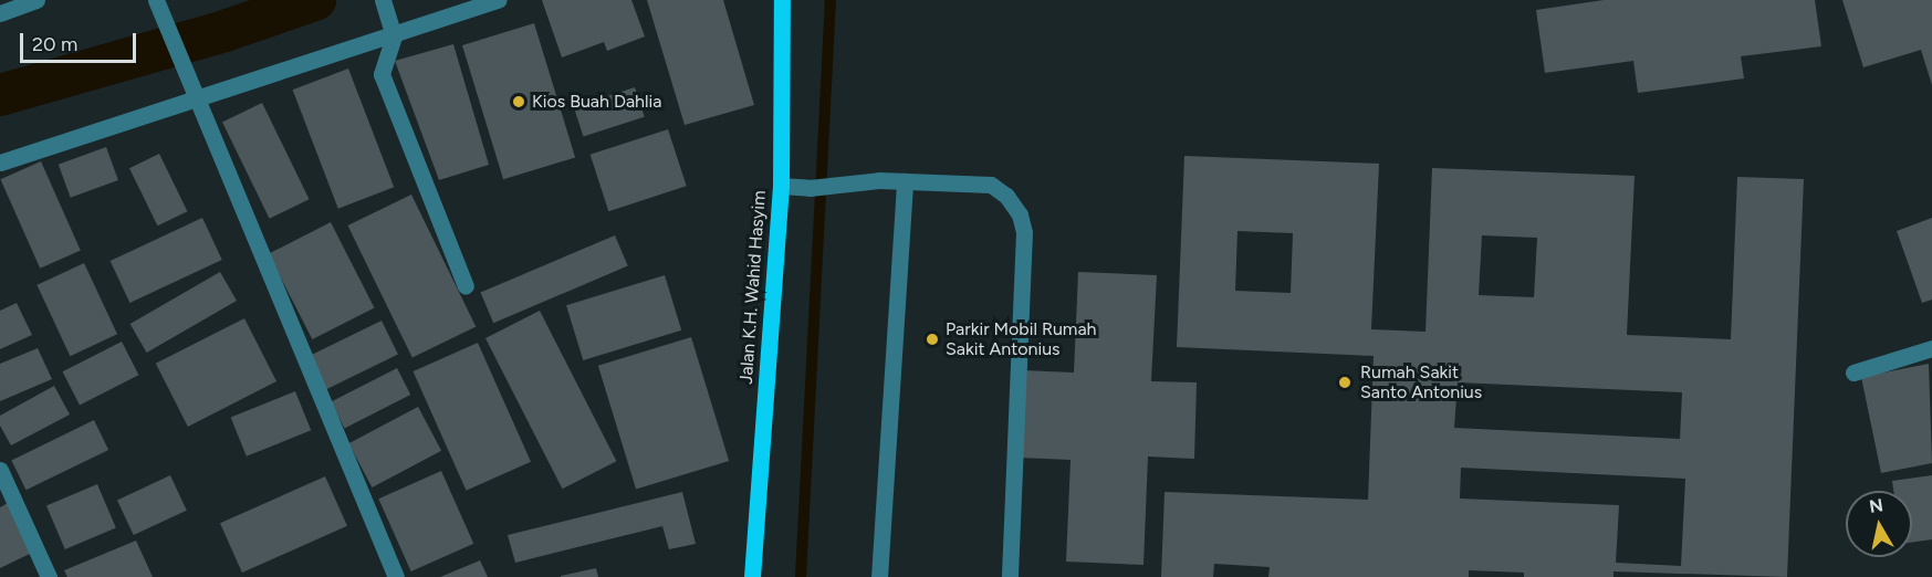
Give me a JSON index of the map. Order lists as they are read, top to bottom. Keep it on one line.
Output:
{"streets":{"main road":["Jalan K.H. Wahid Hasyim"]},"places":["Kios Buah Dahlia","Parkir Mobil Rumah Sakit Antonius","Rumah Sakit Santo Antonius"],"scale_bar":"20 m","north":"top"}
